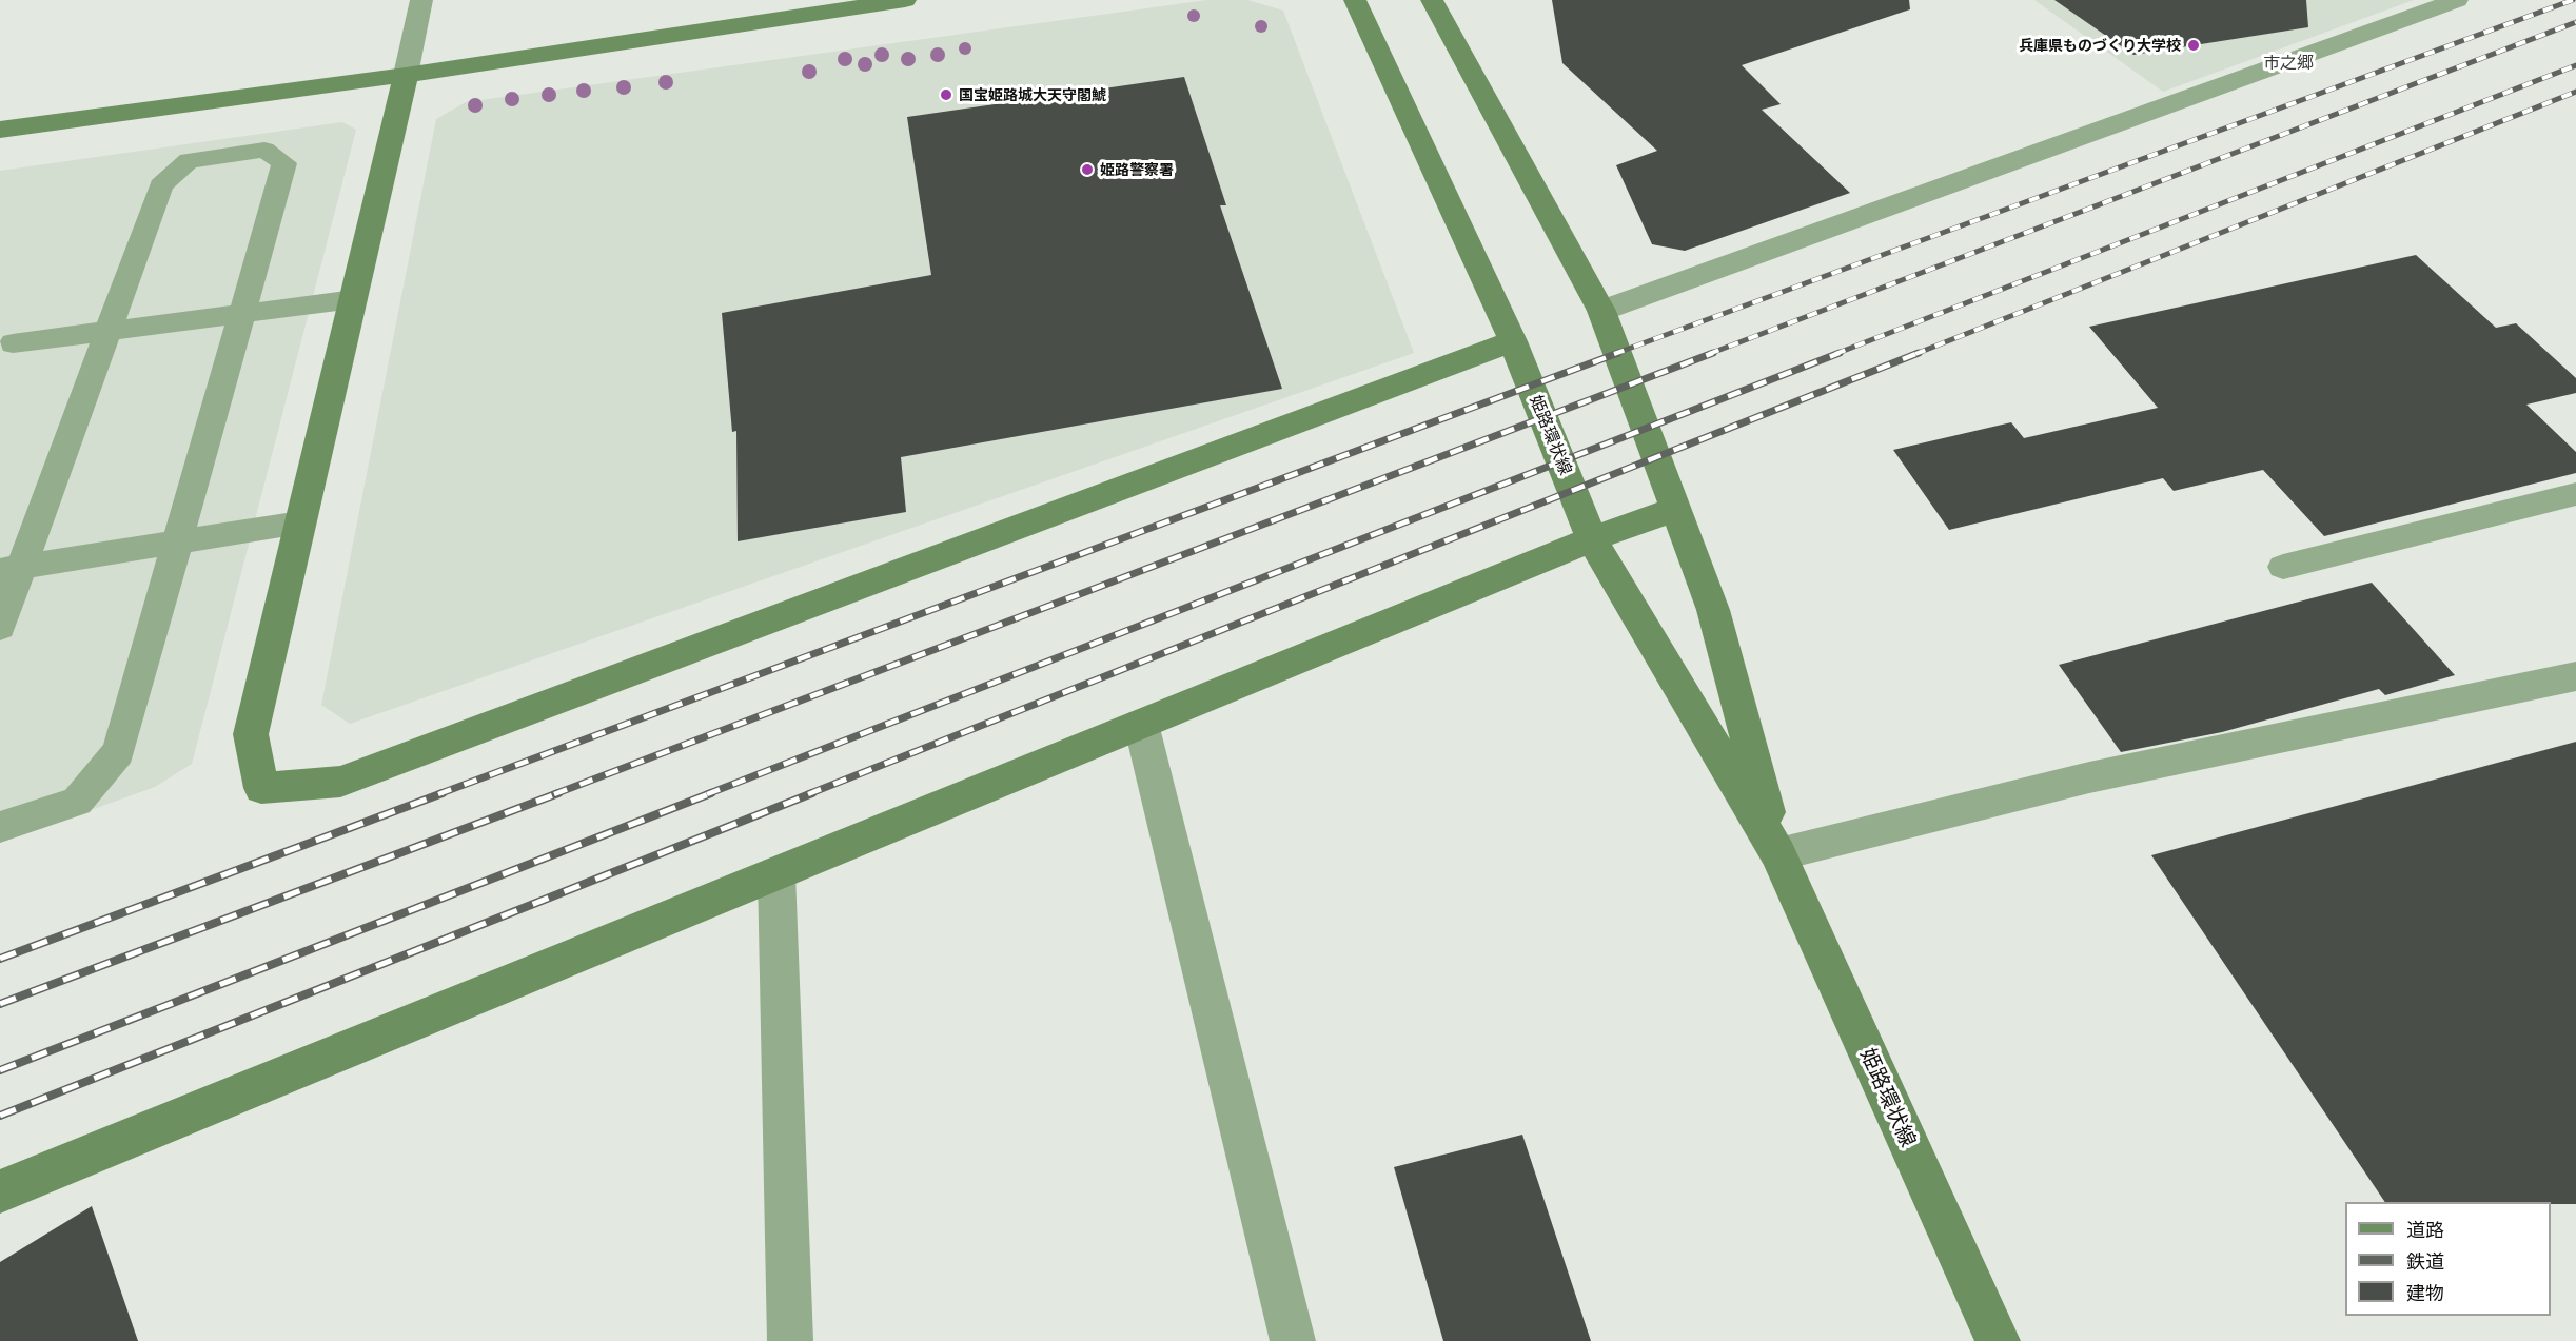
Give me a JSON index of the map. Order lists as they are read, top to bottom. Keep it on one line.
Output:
{"streets":{"street":["姫路環状線"]},"districts":["市之郷"],"places":["兵庫県ものづくり大学校","国宝姫路城大天守閣鯱","姫路警察署"],"legend":["道路","鉄道","建物"]}
